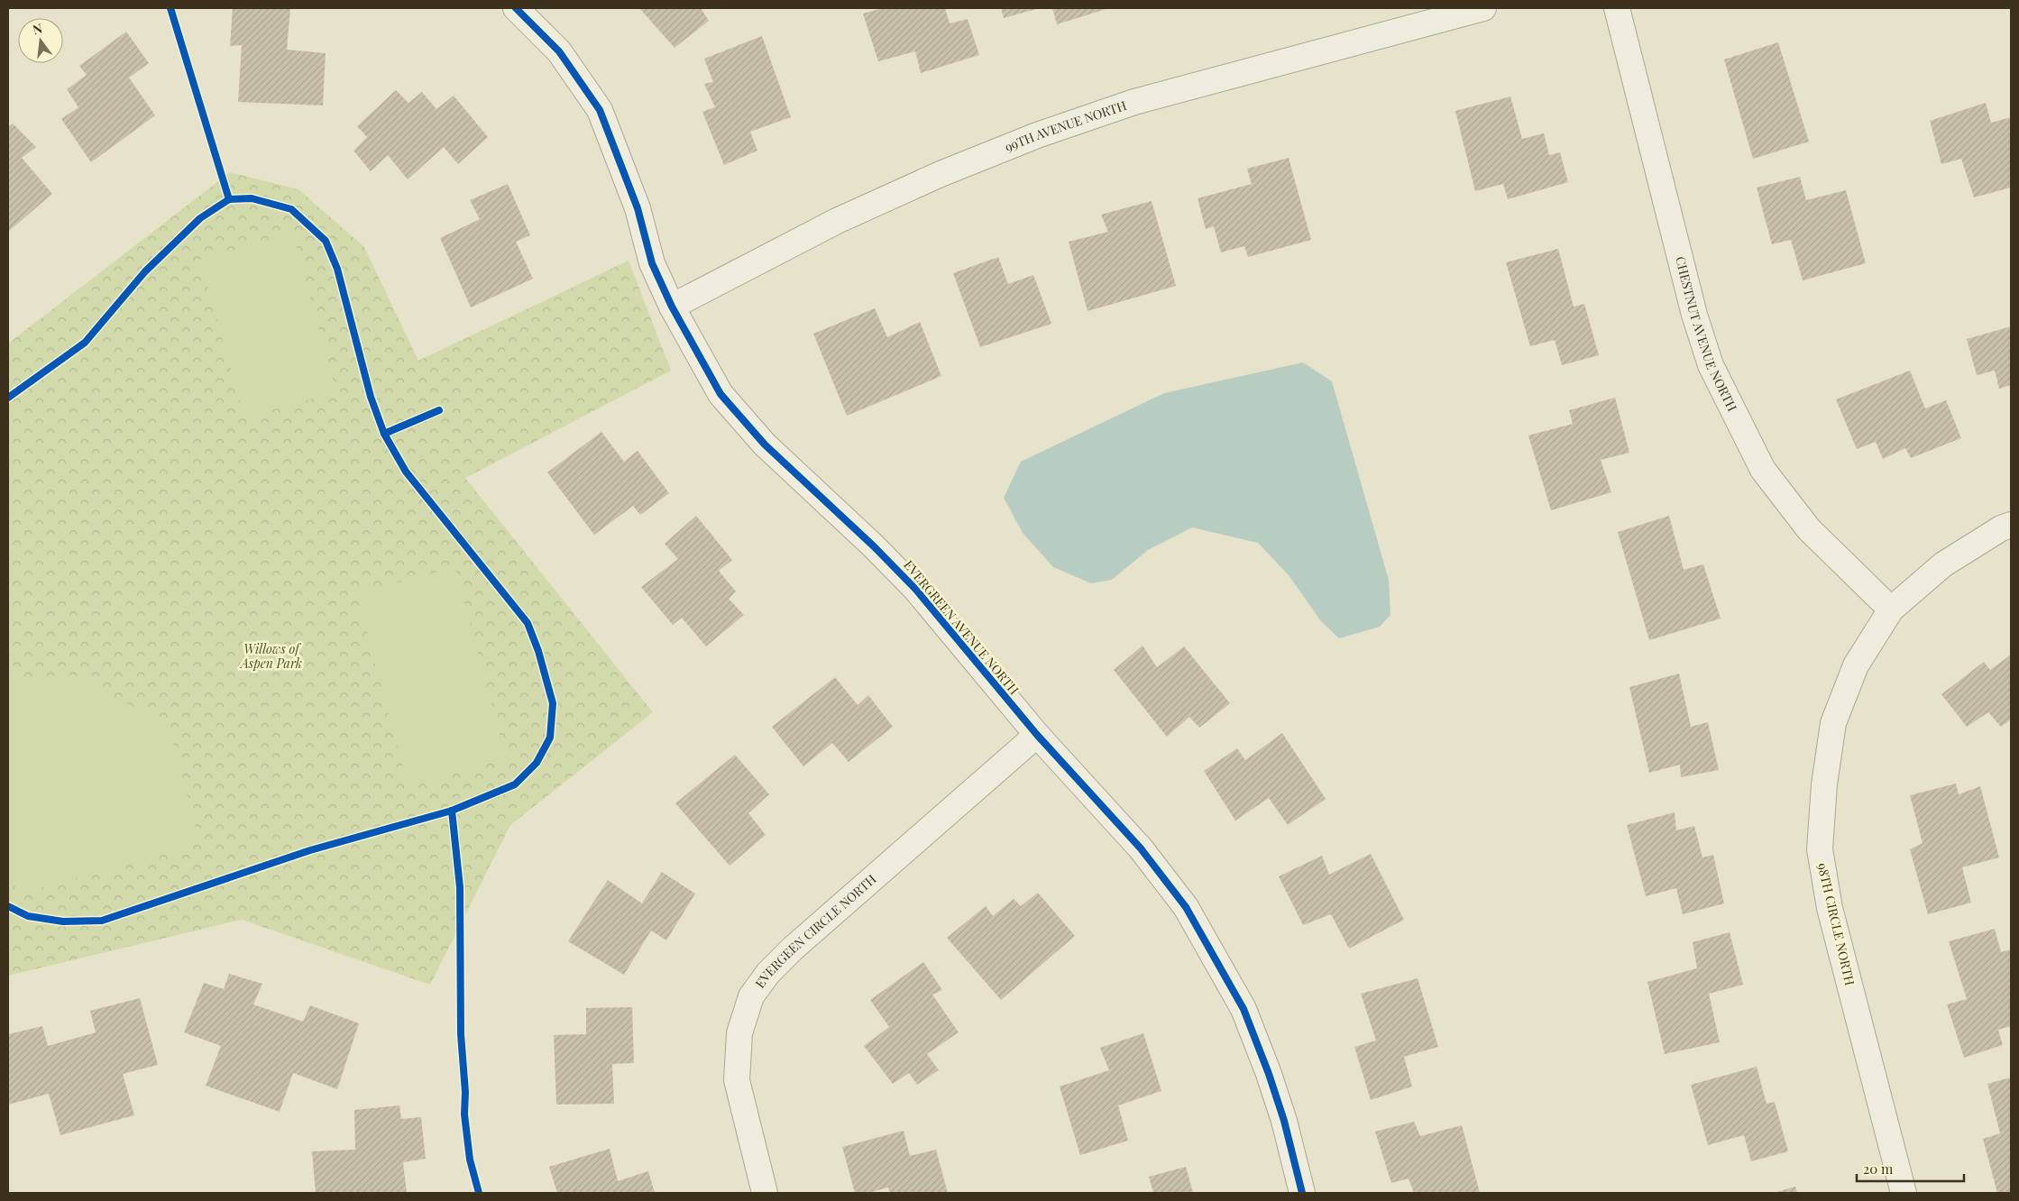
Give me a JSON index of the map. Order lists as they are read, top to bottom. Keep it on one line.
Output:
{"streets":{"street":["99TH AVENUE NORTH","CHESTNUT AVENUE NORTH","EVERGREEN AVENUE NORTH","98TH CIRCLE NORTH","EVERGEEN CIRCLE NORTH"]},"crossings":[["99TH AVENUE NORTH","EVERGREEN AVENUE NORTH"],["CHESTNUT AVENUE NORTH","98TH CIRCLE NORTH"],["EVERGREEN AVENUE NORTH","EVERGEEN CIRCLE NORTH"]],"parks":["Willows of Aspen Park"],"scale_bar":"20 m","north":"top"}
